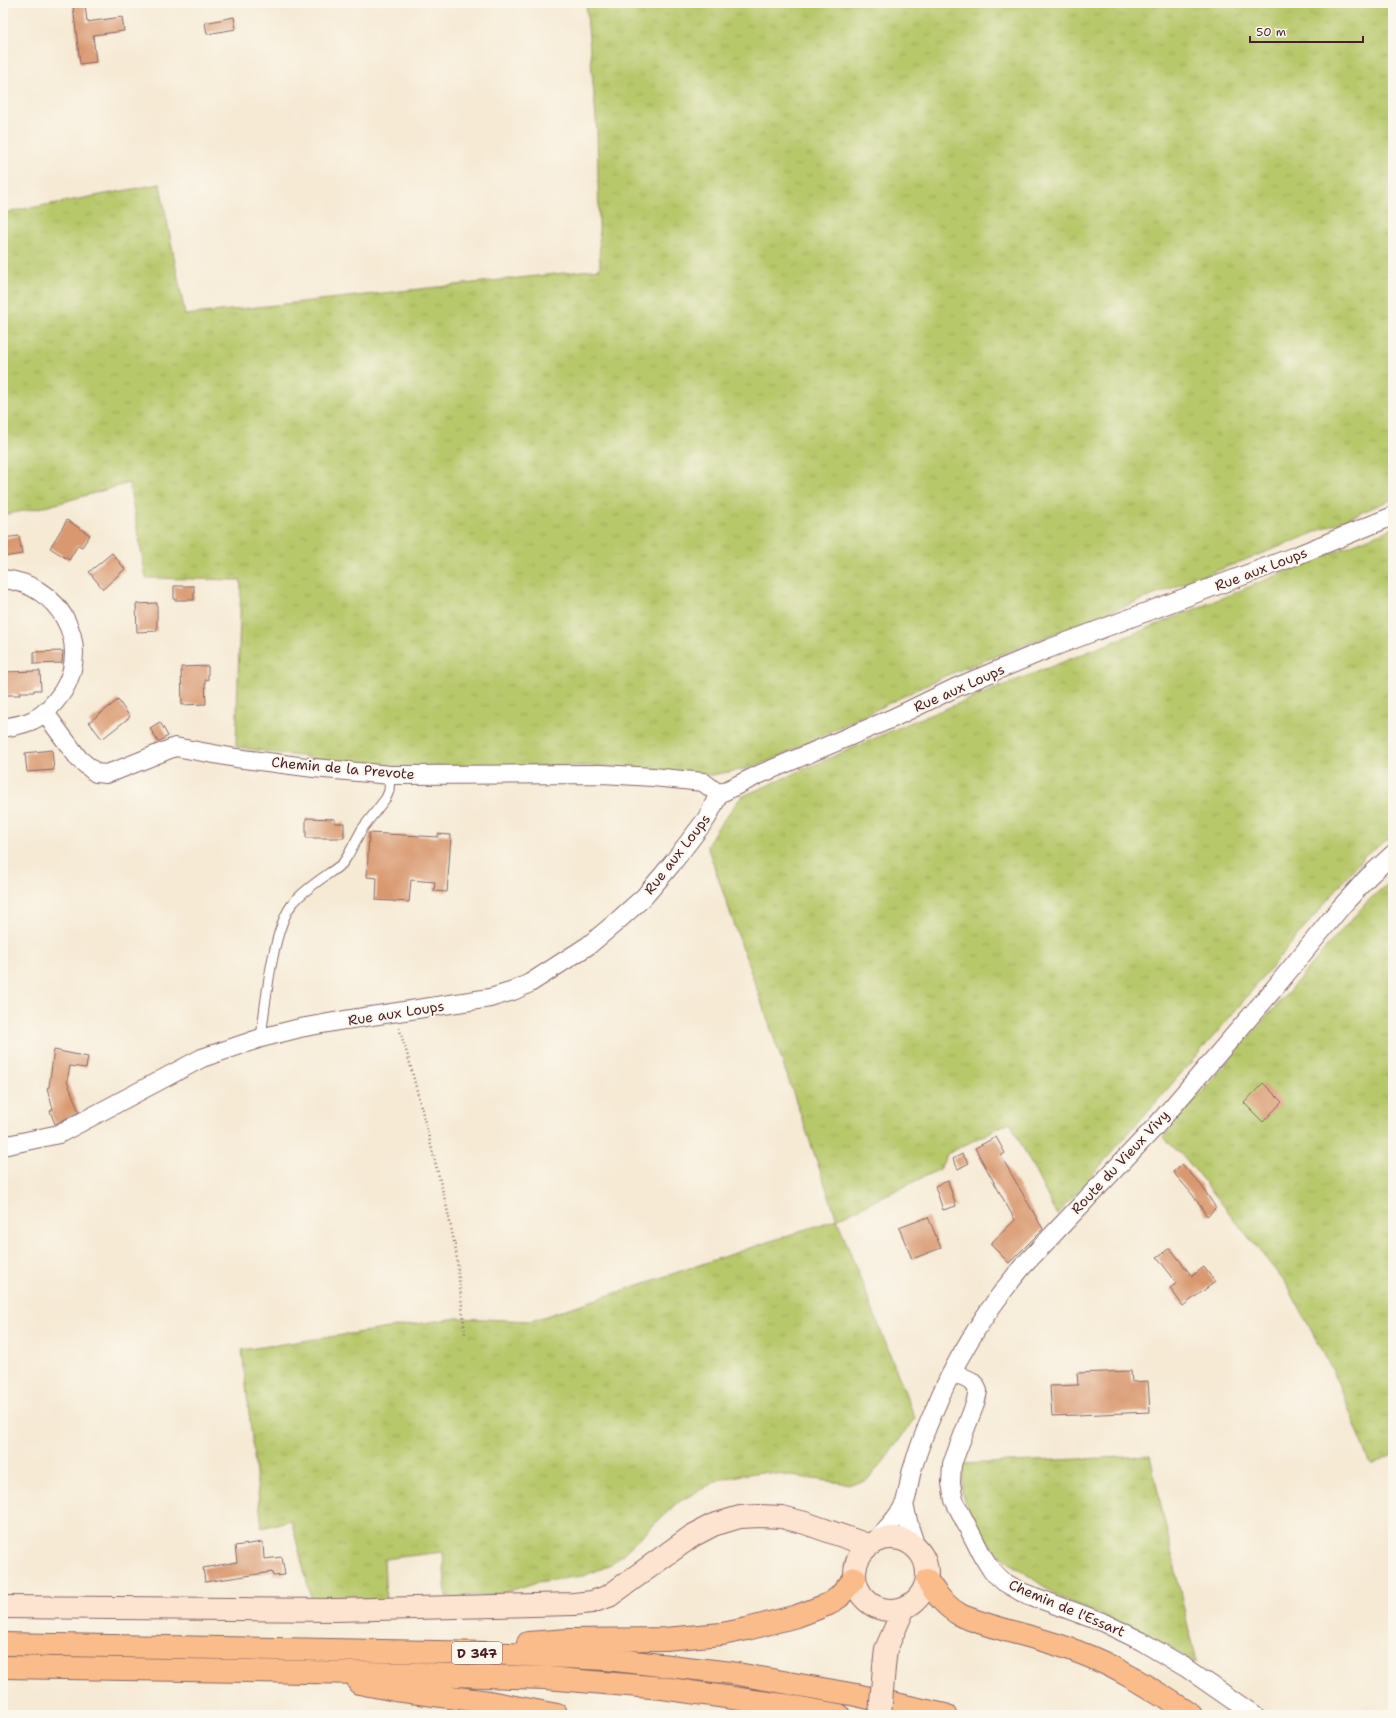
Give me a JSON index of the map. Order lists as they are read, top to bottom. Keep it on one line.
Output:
{"streets":{"highway":["D 347"],"street":["Rue aux Loups","Chemin de la Prevote","Route du Vieux Vivy","Chemin de l'Essart"]},"crossings":[["Rue aux Loups","Chemin de la Prevote"],["Route du Vieux Vivy","Chemin de l'Essart"]],"scale_bar":"50 m"}
